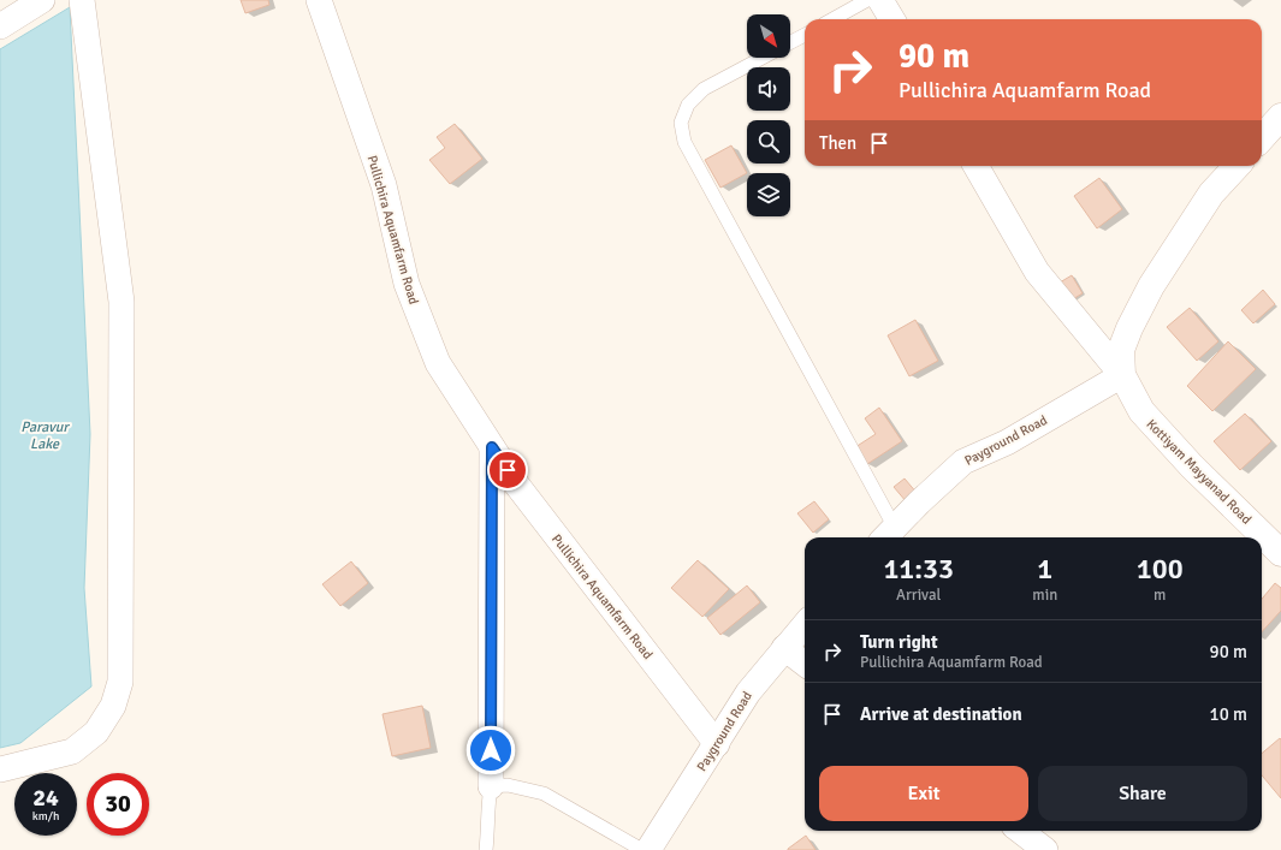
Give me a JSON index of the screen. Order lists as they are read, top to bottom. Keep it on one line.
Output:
{"streets":{"main road":["Kottiyam Mayyanad Road"],"street":["Pullichira Aquamfarm Road","Payground Road"]},"crossings":[["Pullichira Aquamfarm Road","Payground Road"],["Payground Road","Kottiyam Mayyanad Road"]],"water":["Paravur Lake"],"north":"bottom right","page":{"turn":["90 m","Pullichira Aquamfarm Road"],"then":"Then","eta":["11:33","Arrival","1","min","100","m"],"list":[{"name":"Turn right","note":"Pullichira Aquamfarm Road","value":"90 m"},{"name":"Arrive at destination","value":"10 m"}],"buttons":["Exit","Share"],"speed":"24 km/h","limit":"30"}}
